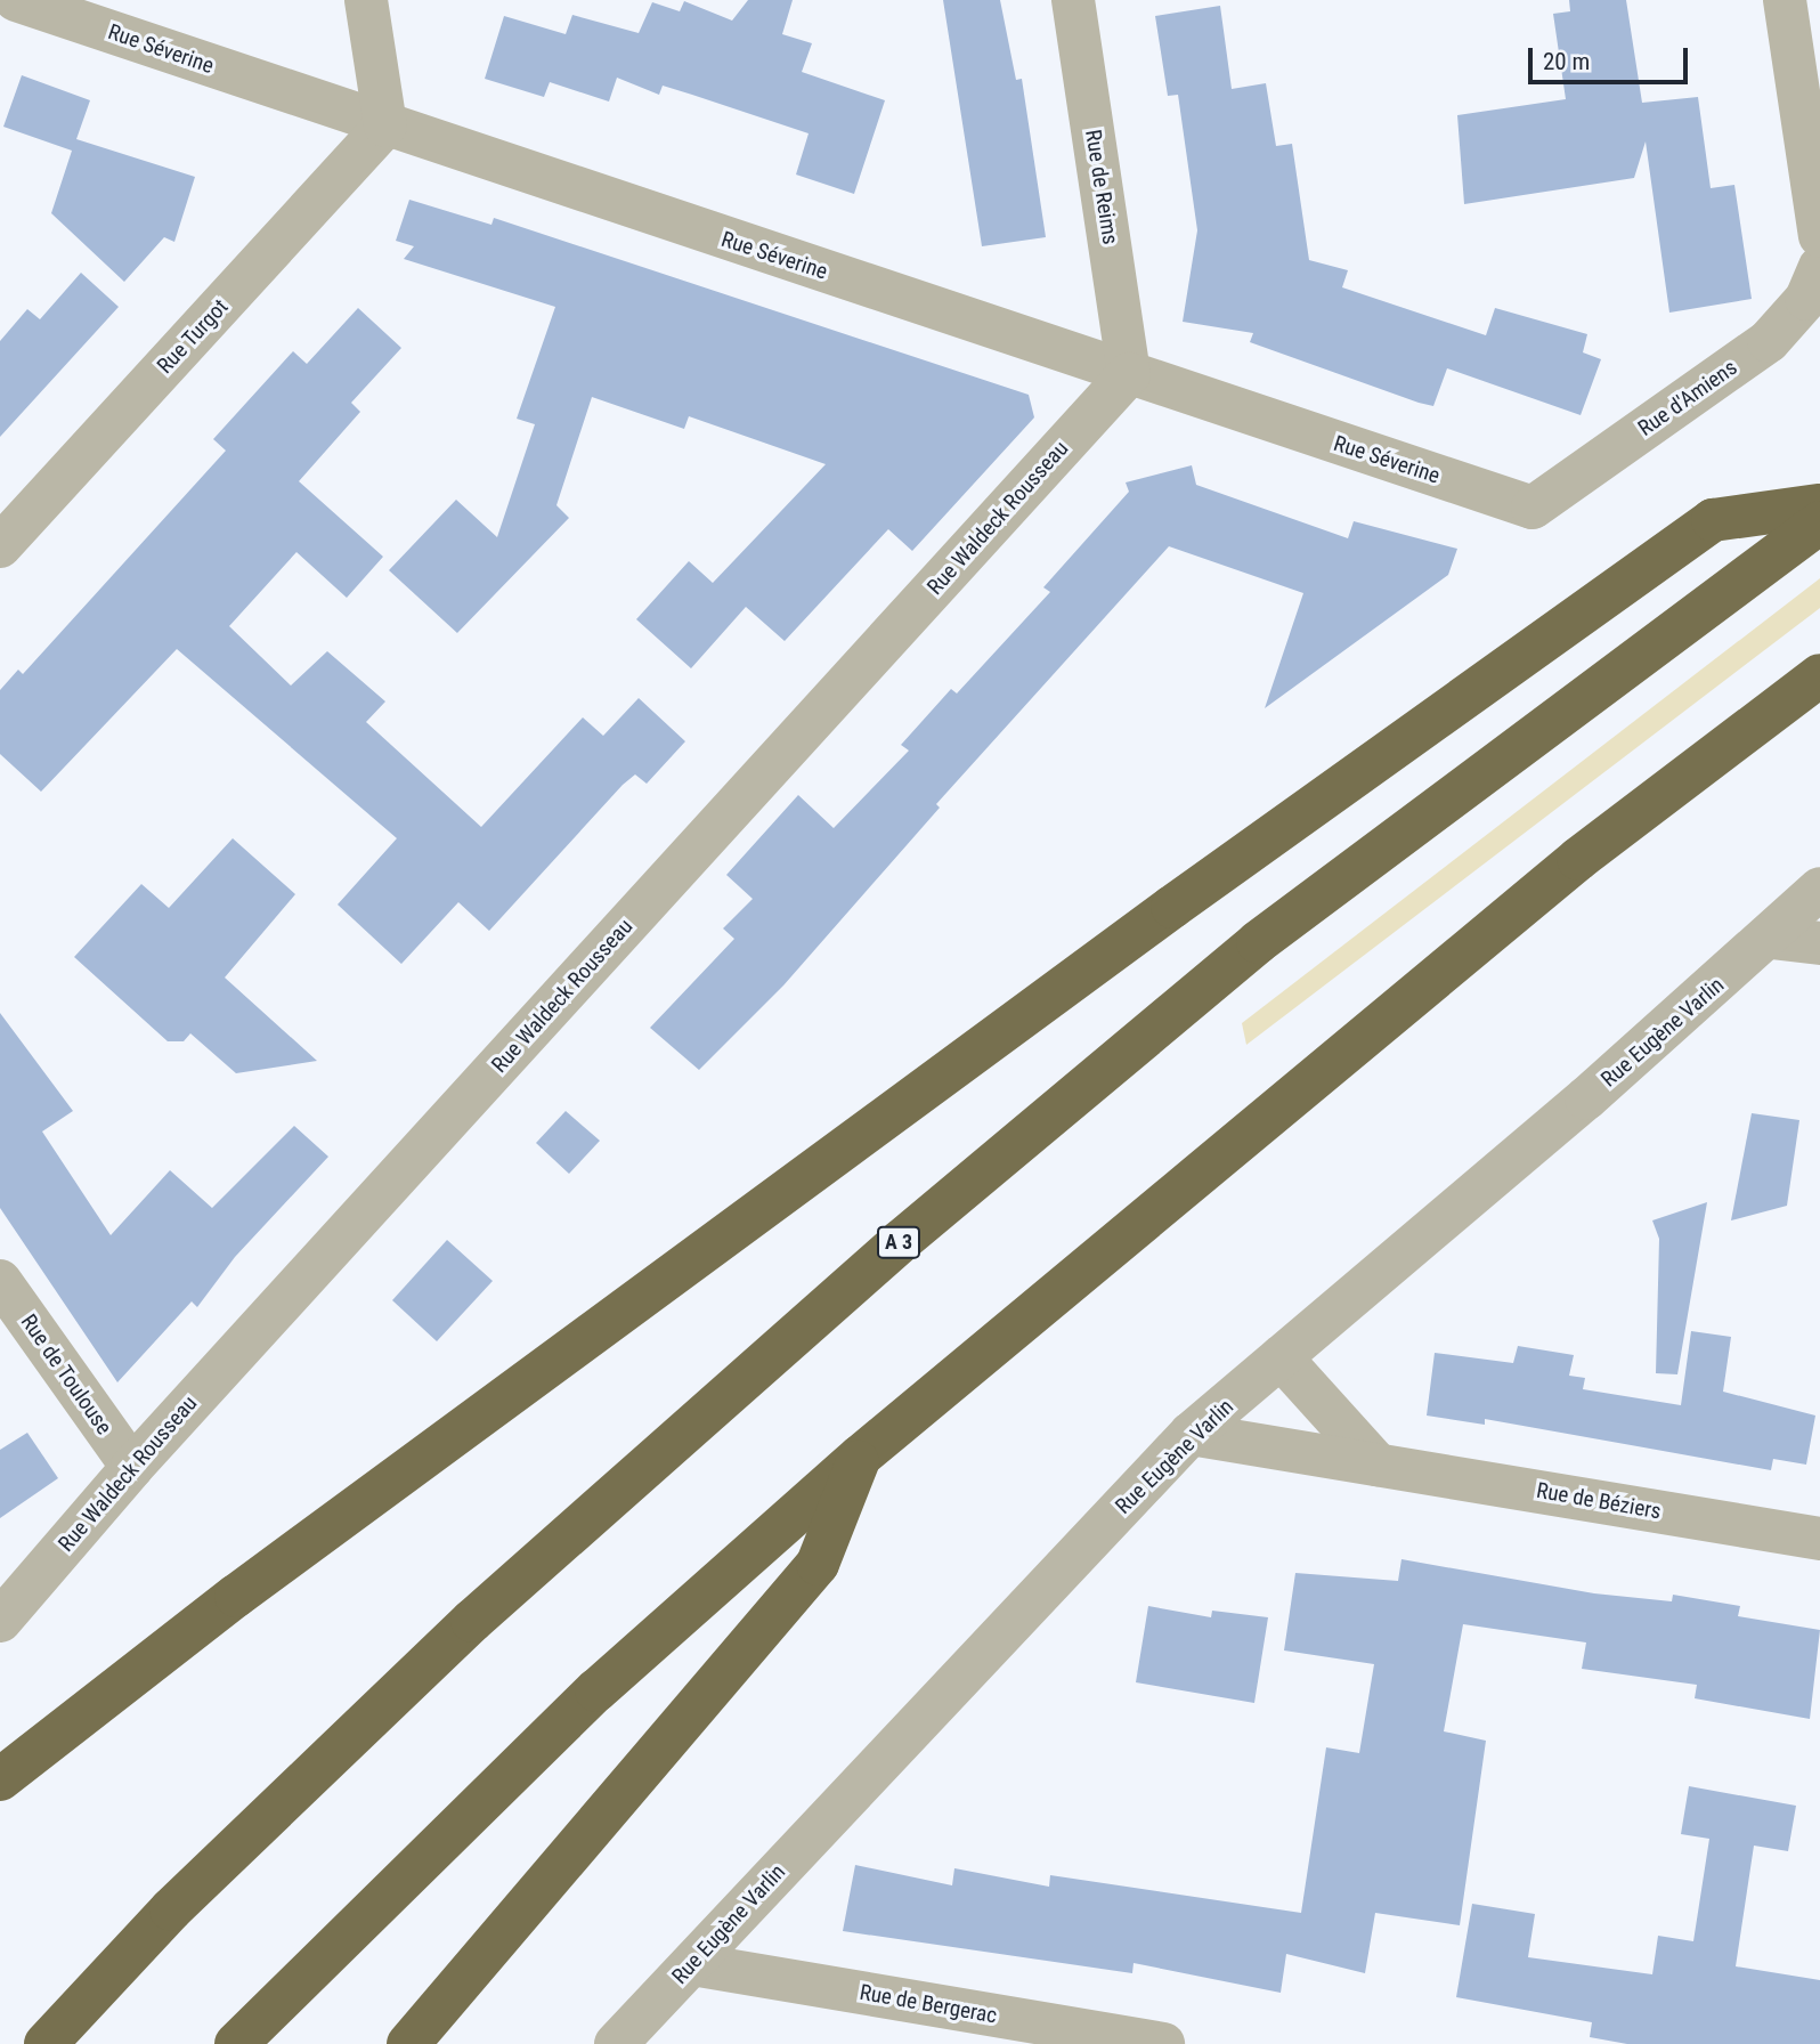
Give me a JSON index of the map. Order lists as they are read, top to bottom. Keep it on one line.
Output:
{"streets":{"highway":["A 3"],"street":["Rue Séverine","Rue de Reims","Rue Turgot","Rue d'Amiens","Rue Waldeck Rousseau","Rue Eugène Varlin","Rue de Toulouse","Rue de Béziers","Rue de Bergerac"]},"crossings":[["Rue Séverine","Rue de Reims"],["Rue Séverine","Rue Turgot"],["Rue Séverine","Rue d'Amiens"],["Rue Séverine","Rue Waldeck Rousseau"],["Rue de Reims","Rue Waldeck Rousseau"],["Rue Waldeck Rousseau","Rue de Toulouse"],["Rue Eugène Varlin","Rue de Béziers"],["Rue Eugène Varlin","Rue de Bergerac"]],"scale_bar":"20 m"}
